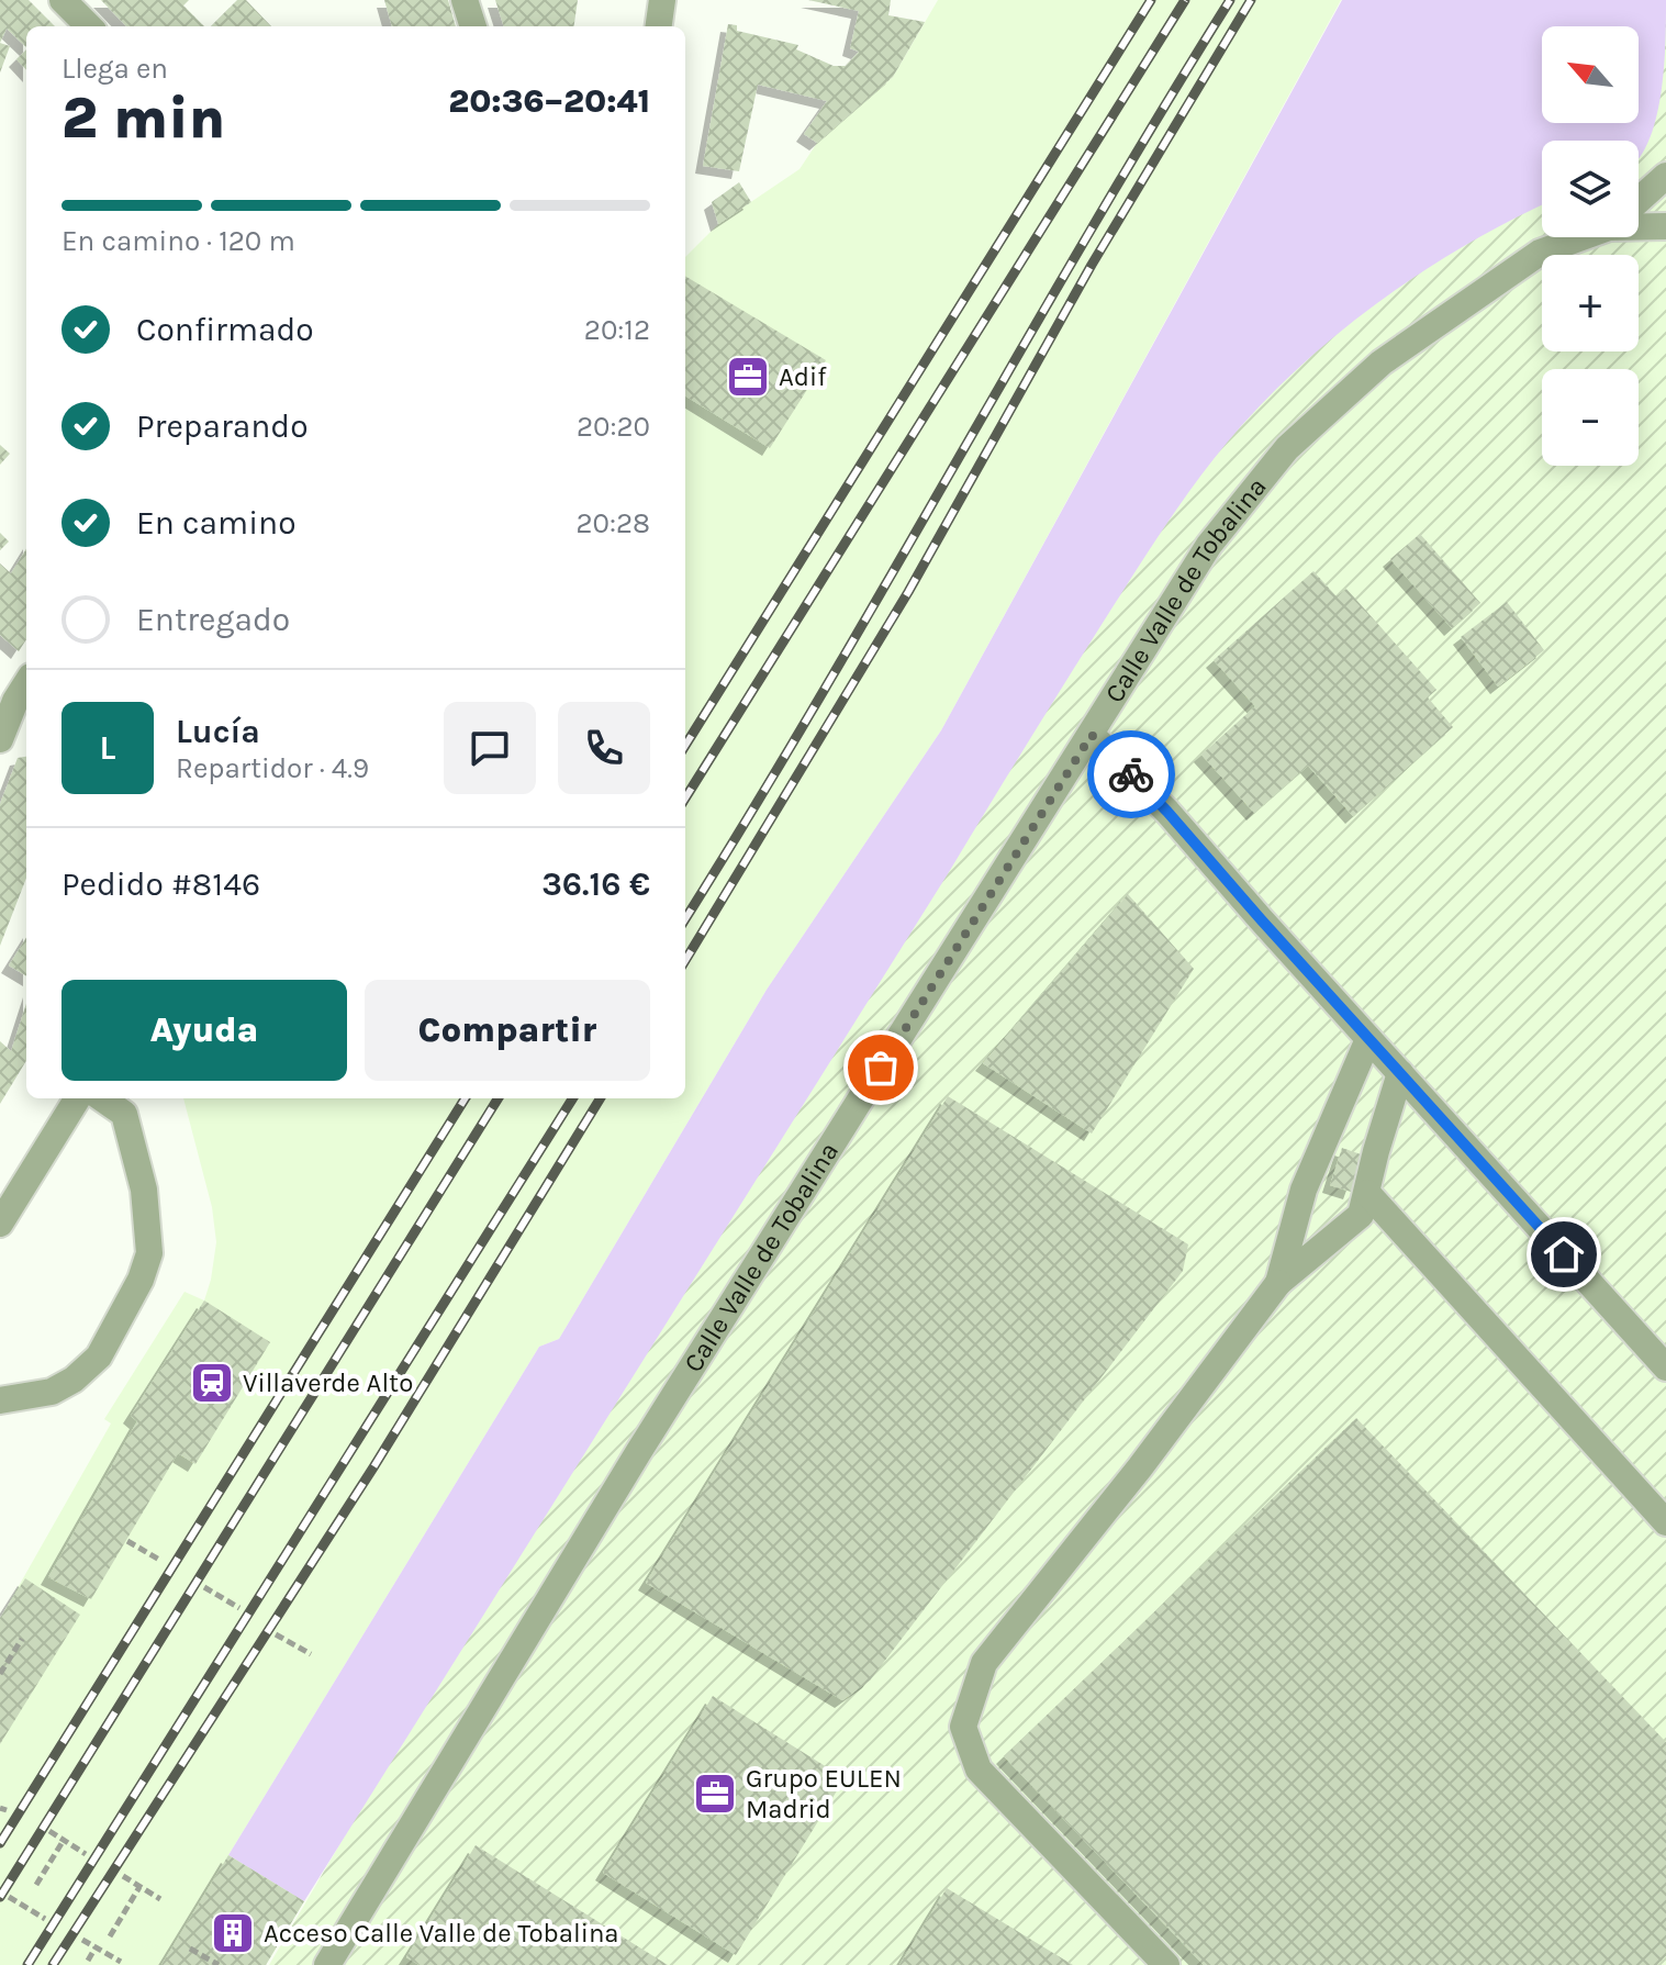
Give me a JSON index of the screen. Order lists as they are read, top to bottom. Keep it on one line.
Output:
{"streets":{"street":["Calle Valle de Tobalina"]},"places":{"office":["Adif","Grupo EULEN Madrid"],"station":["Villaverde Alto"],"building":["Acceso Calle Valle de Tobalina"]},"north":"top left","page":{"map_buttons":["+","−"],"heading":["2 min","Llega en","20:36–20:41"],"panel":["Lucía","Repartidor · 4.9","Pedido #8146","36.16 €"],"bar":"En camino · 120 m","list":[["Confirmado","20:12"],["Preparando","20:20"],["En camino","20:28"],"Entregado"],"round":"L","buttons":["Ayuda","Compartir"]}}
